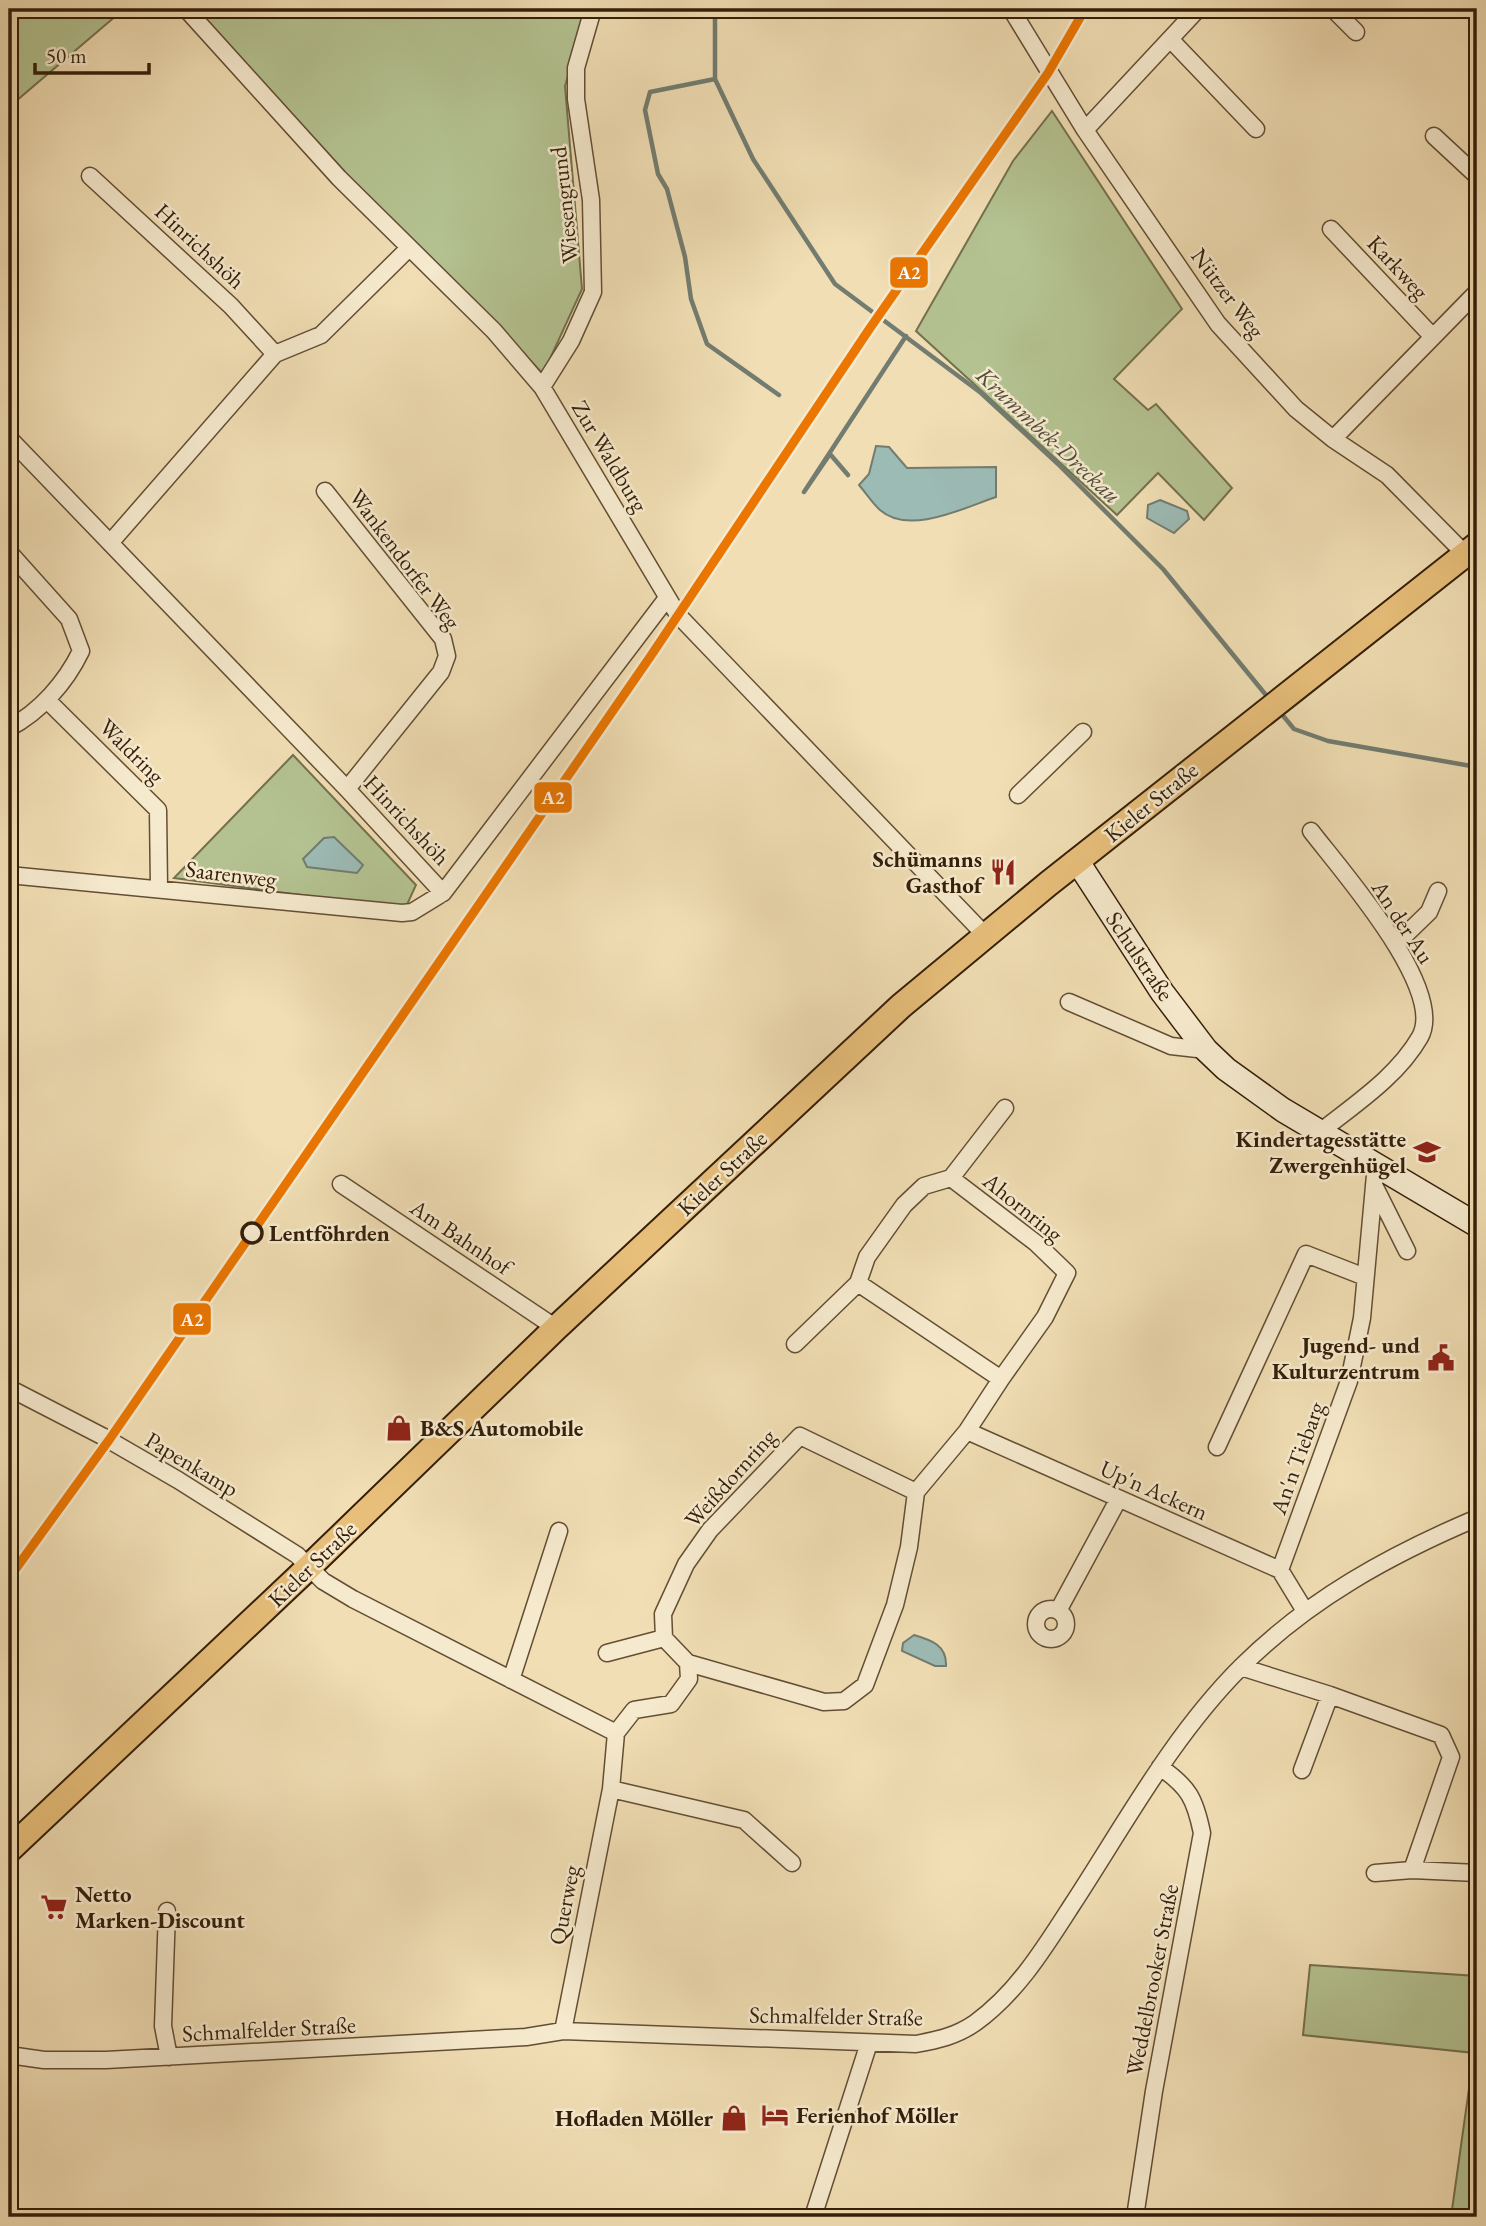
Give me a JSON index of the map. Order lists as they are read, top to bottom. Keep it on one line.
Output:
{"streets":{"main road":["Kieler Straße"],"street":["Wiesengrund","Hinrichshöh","Karkweg","Nützer Weg","Zur Waldburg","Wankendorfer Weg","Waldring","Saarenweg","An der Au","Schulstraße","Ahornring","Am Bahnhof","An'n Tiebarg","Papenkamp","Weißdornring","Up'n Ackern","Querweg","Weddelbrooker Straße","Schmalfelder Straße"]},"crossings":[["Wiesengrund","Zur Waldburg"],["Hinrichshöh","Zur Waldburg"],["Hinrichshöh","Wankendorfer Weg"],["Hinrichshöh","Saarenweg"],["Nützer Weg","Kieler Straße"],["Zur Waldburg","Kieler Straße"],["Waldring","Saarenweg"],["Kieler Straße","Schulstraße"],["Kieler Straße","Am Bahnhof"],["Kieler Straße","Papenkamp"],["An der Au","Schulstraße"],["Schulstraße","An'n Tiebarg"],["Ahornring","Up'n Ackern"],["An'n Tiebarg","Up'n Ackern"],["Querweg","Schmalfelder Straße"],["Weddelbrooker Straße","Schmalfelder Straße"]],"water":["Krummbek-Dreckau"],"places":{"restaurant":["Schümanns Gasthof"],"school or university":["Kindertagesstätte Zwergenhügel"],"other":["Lentföhrden"],"public building":["Jugend- und Kulturzentrum"],"shop":["B&S Automobile","Hofladen Möller"],"supermarket":["Netto Marken-Discount"],"hotel":["Ferienhof Möller"]},"lines":["transit line A2"],"scale_bar":"50 m"}
